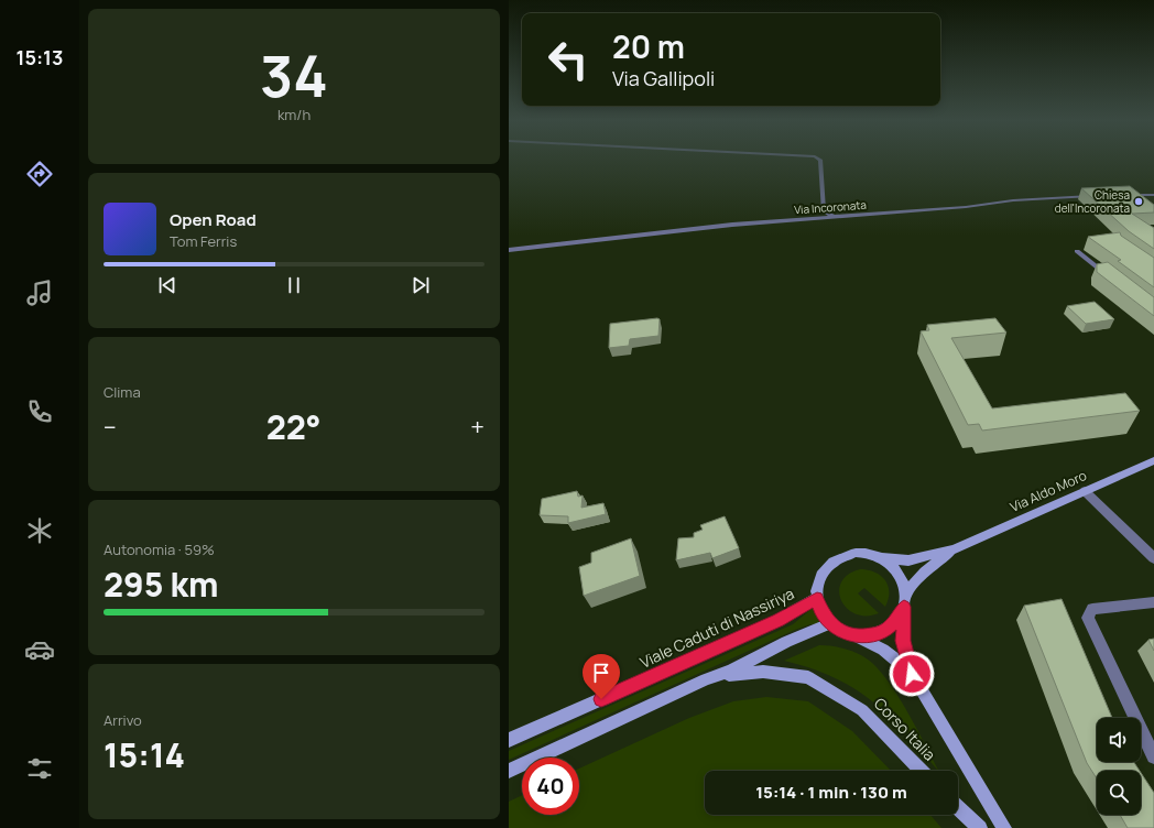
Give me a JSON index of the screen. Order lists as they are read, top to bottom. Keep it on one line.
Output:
{"streets":{"main road":["Via Aldo Moro","Viale Caduti di Nassiriya","Corso Italia"],"street":["Via Incoronata"]},"crossings":[["Via Aldo Moro","Viale Caduti di Nassiriya"],["Via Aldo Moro","Corso Italia"],["Viale Caduti di Nassiriya","Corso Italia"]],"places":["Chiesa dell'Incoronata"],"page":{"tabs":"15:13","tile":[["34","km/h"],"Clima",["Autonomia · 59%","295 km"],["Arrivo","15:14"]],"turn":["20 m","Via Gallipoli"],"song":["Open Road","Tom Ferris"],"heat":["−","22°","+"],"limit":"40","trip":"15:14 · 1 min · 130 m"}}
